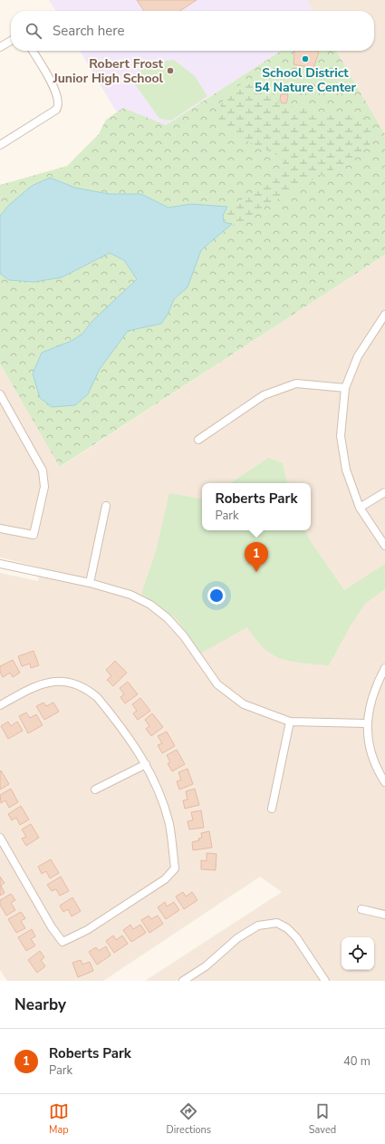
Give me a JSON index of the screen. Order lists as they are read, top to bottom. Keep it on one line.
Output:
{"places":["School District 54 Nature Center","Robert Frost Junior High School"],"page":{"search":"Search here","popup":["Roberts Park","Park"],"pins":"1","heading":"Nearby","list":[{"mark":"1","name":"Roberts Park","note":"Park","value":"40 m"}],"nav":["Map","Directions","Saved"]}}
